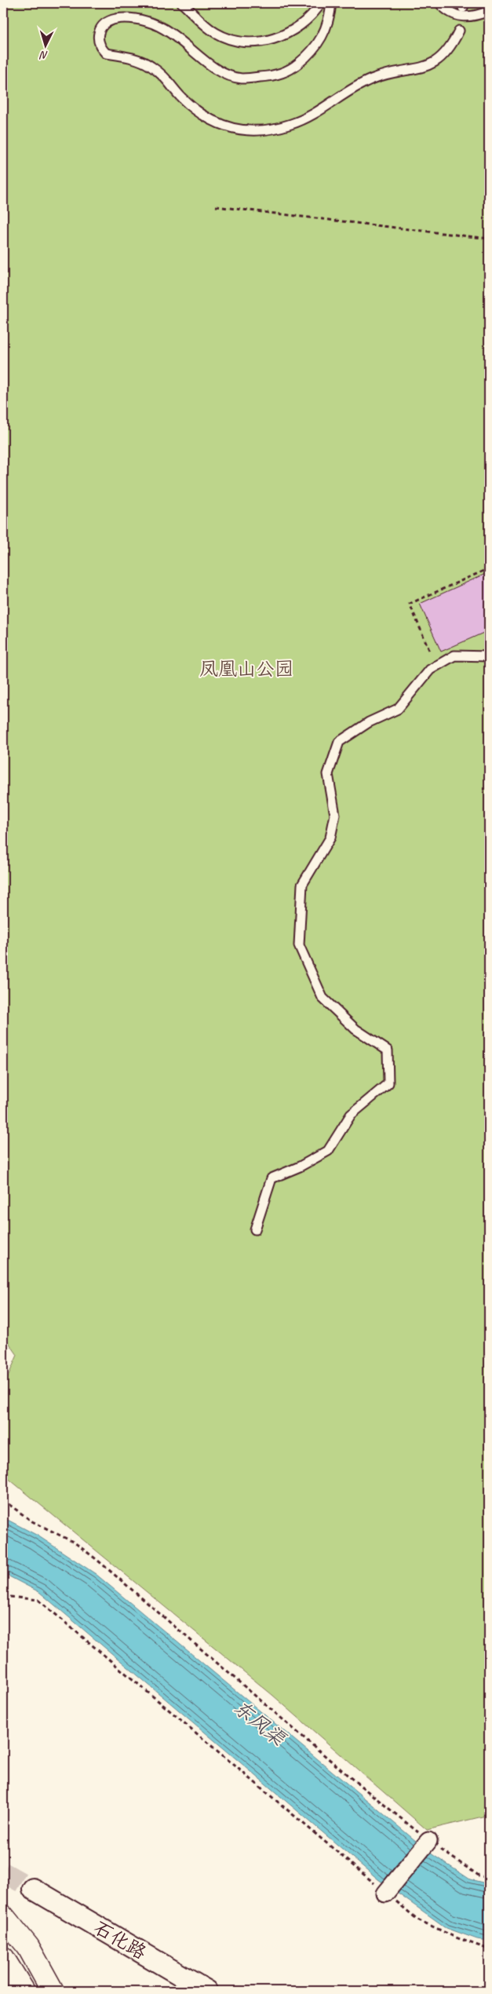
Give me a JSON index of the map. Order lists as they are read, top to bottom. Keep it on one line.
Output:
{"streets":{"street":["石化路"]},"water":["东风渠"],"parks":["凤凰山公园"],"north":"bottom"}
